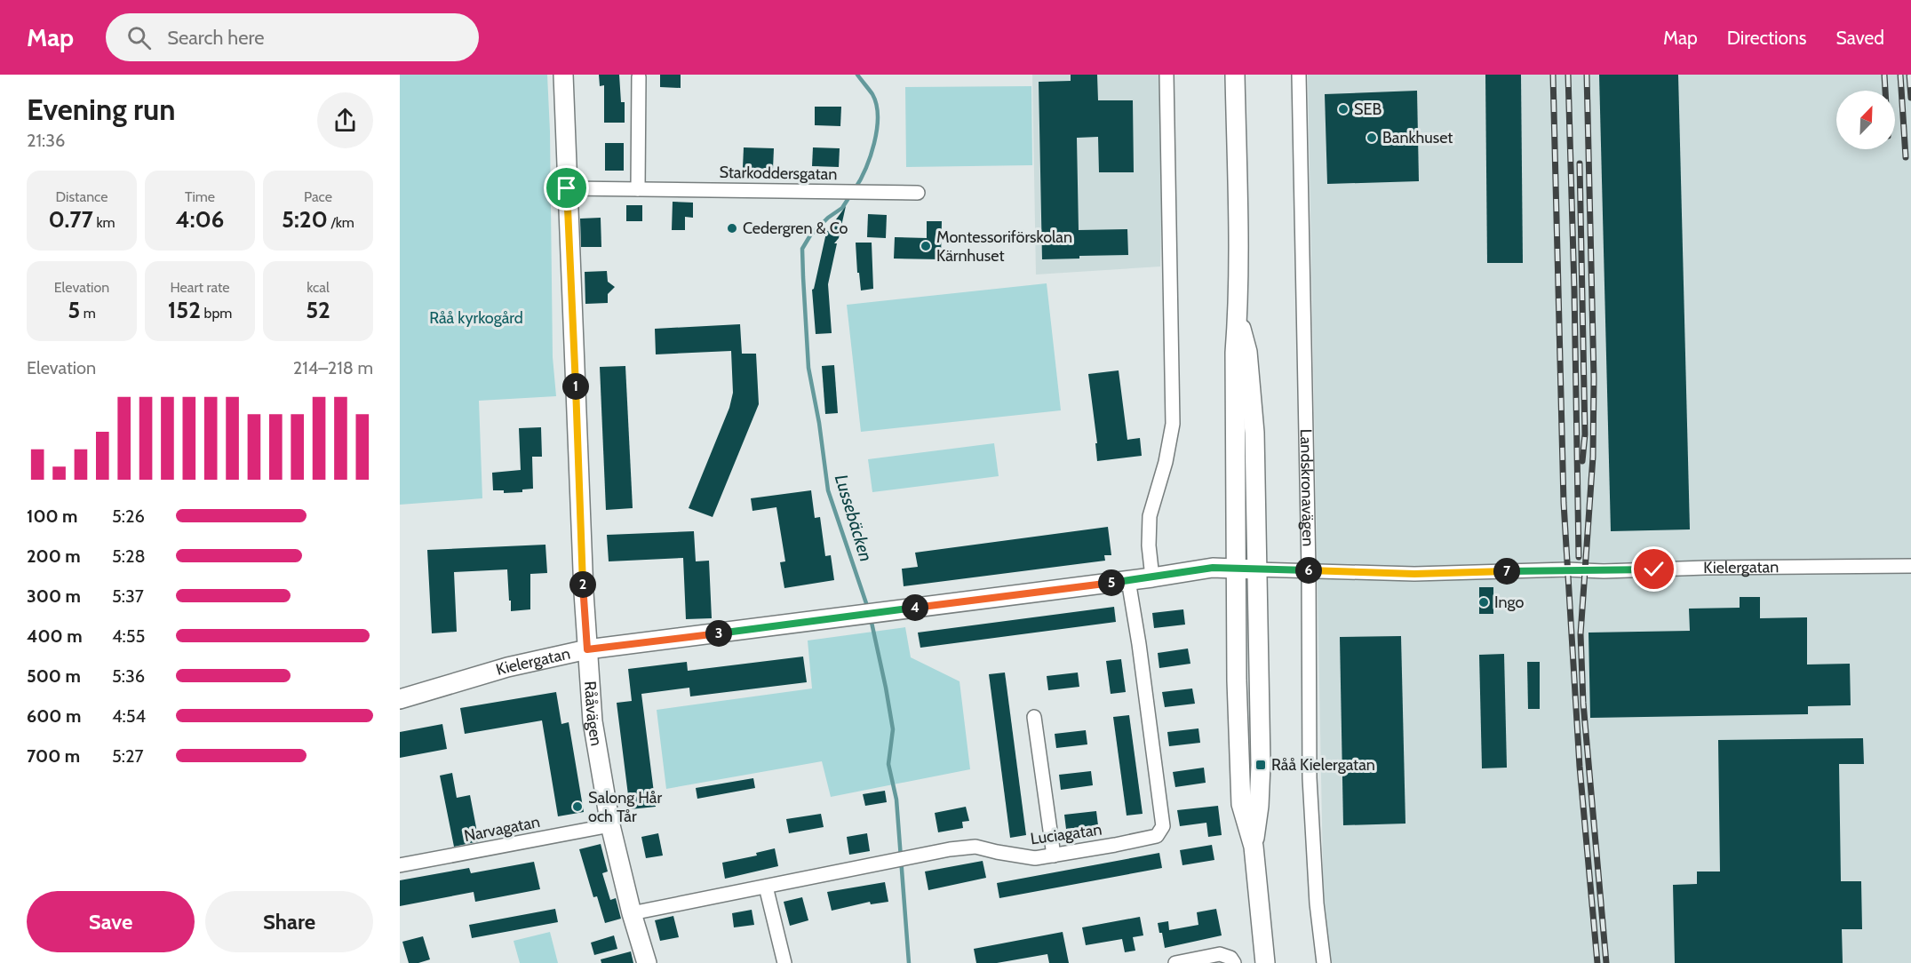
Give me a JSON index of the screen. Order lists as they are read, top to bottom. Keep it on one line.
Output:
{"streets":{"street":["Starkoddersgatan","Landskronavägen","Kielergatan","Rååvägen","Narvagatan","Luciagatan"]},"crossings":[["Starkoddersgatan","Rååvägen"],["Landskronavägen","Kielergatan"],["Kielergatan","Rååvägen"],["Kielergatan","Luciagatan"],["Rååvägen","Narvagatan"],["Rååvägen","Luciagatan"]],"water":["Lussebäcken"],"parks":["Råå kyrkogård"],"places":{"other":["SEB","Bankhuset","Cedergren & Co","Montessoriförskolan Kärnhuset","Ingo","Salong Hår och Tår"],"transit":["Råå Kielergatan"]},"north":"top right","page":{"header":"Map","search":"Search here","nav":["Map","Directions","Saved"],"heading":["Evening run","21:36"],"stats":[["Distance","0.77 km"],["Time","4:06"],["Pace","5:20 /km"],["Elevation","5 m"],["Heart rate","152 bpm"],["kcal","52"]],"chart":["Elevation","214–218 m"],"pins":["1","6","7","5","2","4","3"],"list":[{"name":"100 m","note":"5:26"},{"name":"200 m","note":"5:28"},{"name":"300 m","note":"5:37"},{"name":"400 m","note":"4:55"},{"name":"500 m","note":"5:36"},{"name":"600 m","note":"4:54"},{"name":"700 m","note":"5:27"}],"buttons":["Save","Share"]}}
